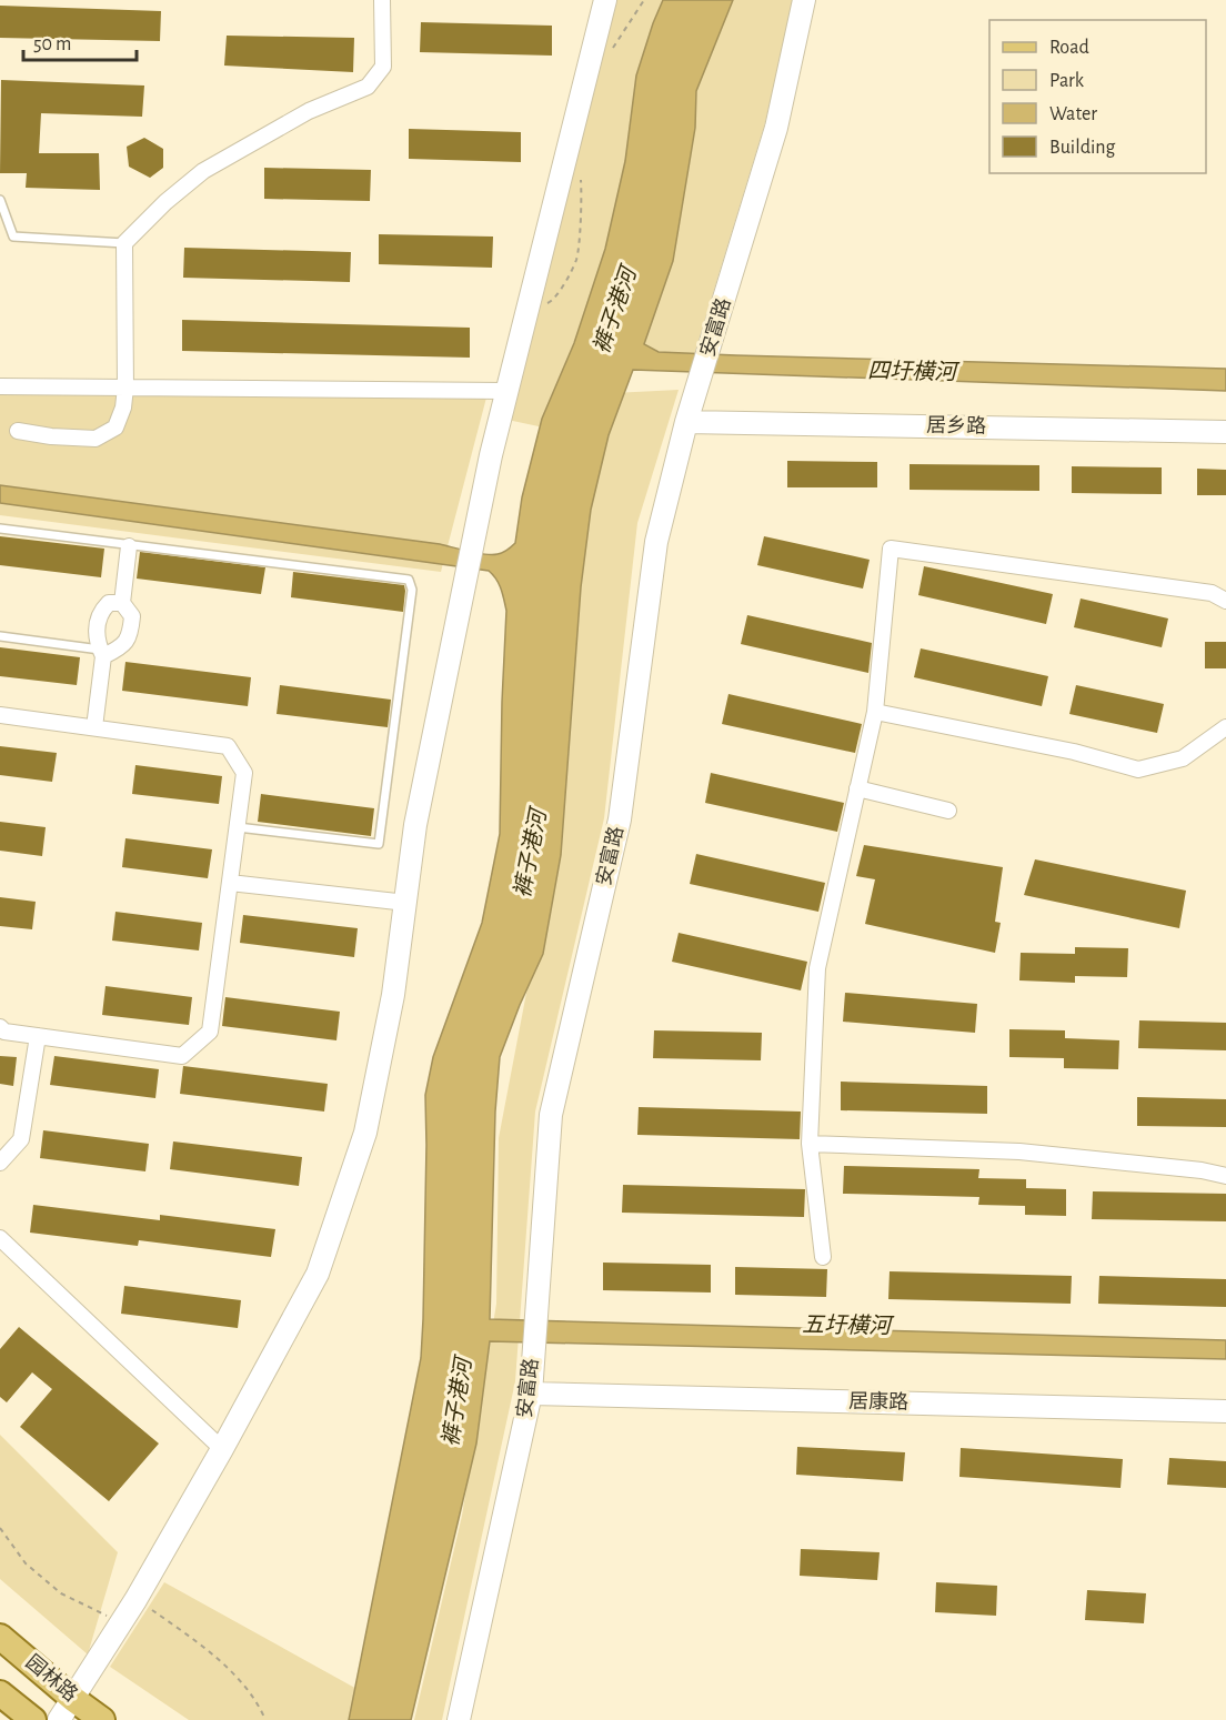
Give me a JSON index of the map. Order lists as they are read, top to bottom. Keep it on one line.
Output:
{"streets":{"main road":["园林路"],"street":["安富路","居乡路","居康路"]},"crossings":[["安富路","居乡路"],["安富路","居康路"]],"water":["裤子港河","四圩横河","五圩横河"],"legend":["Road","Park","Water","Building"],"scale_bar":"50 m"}
